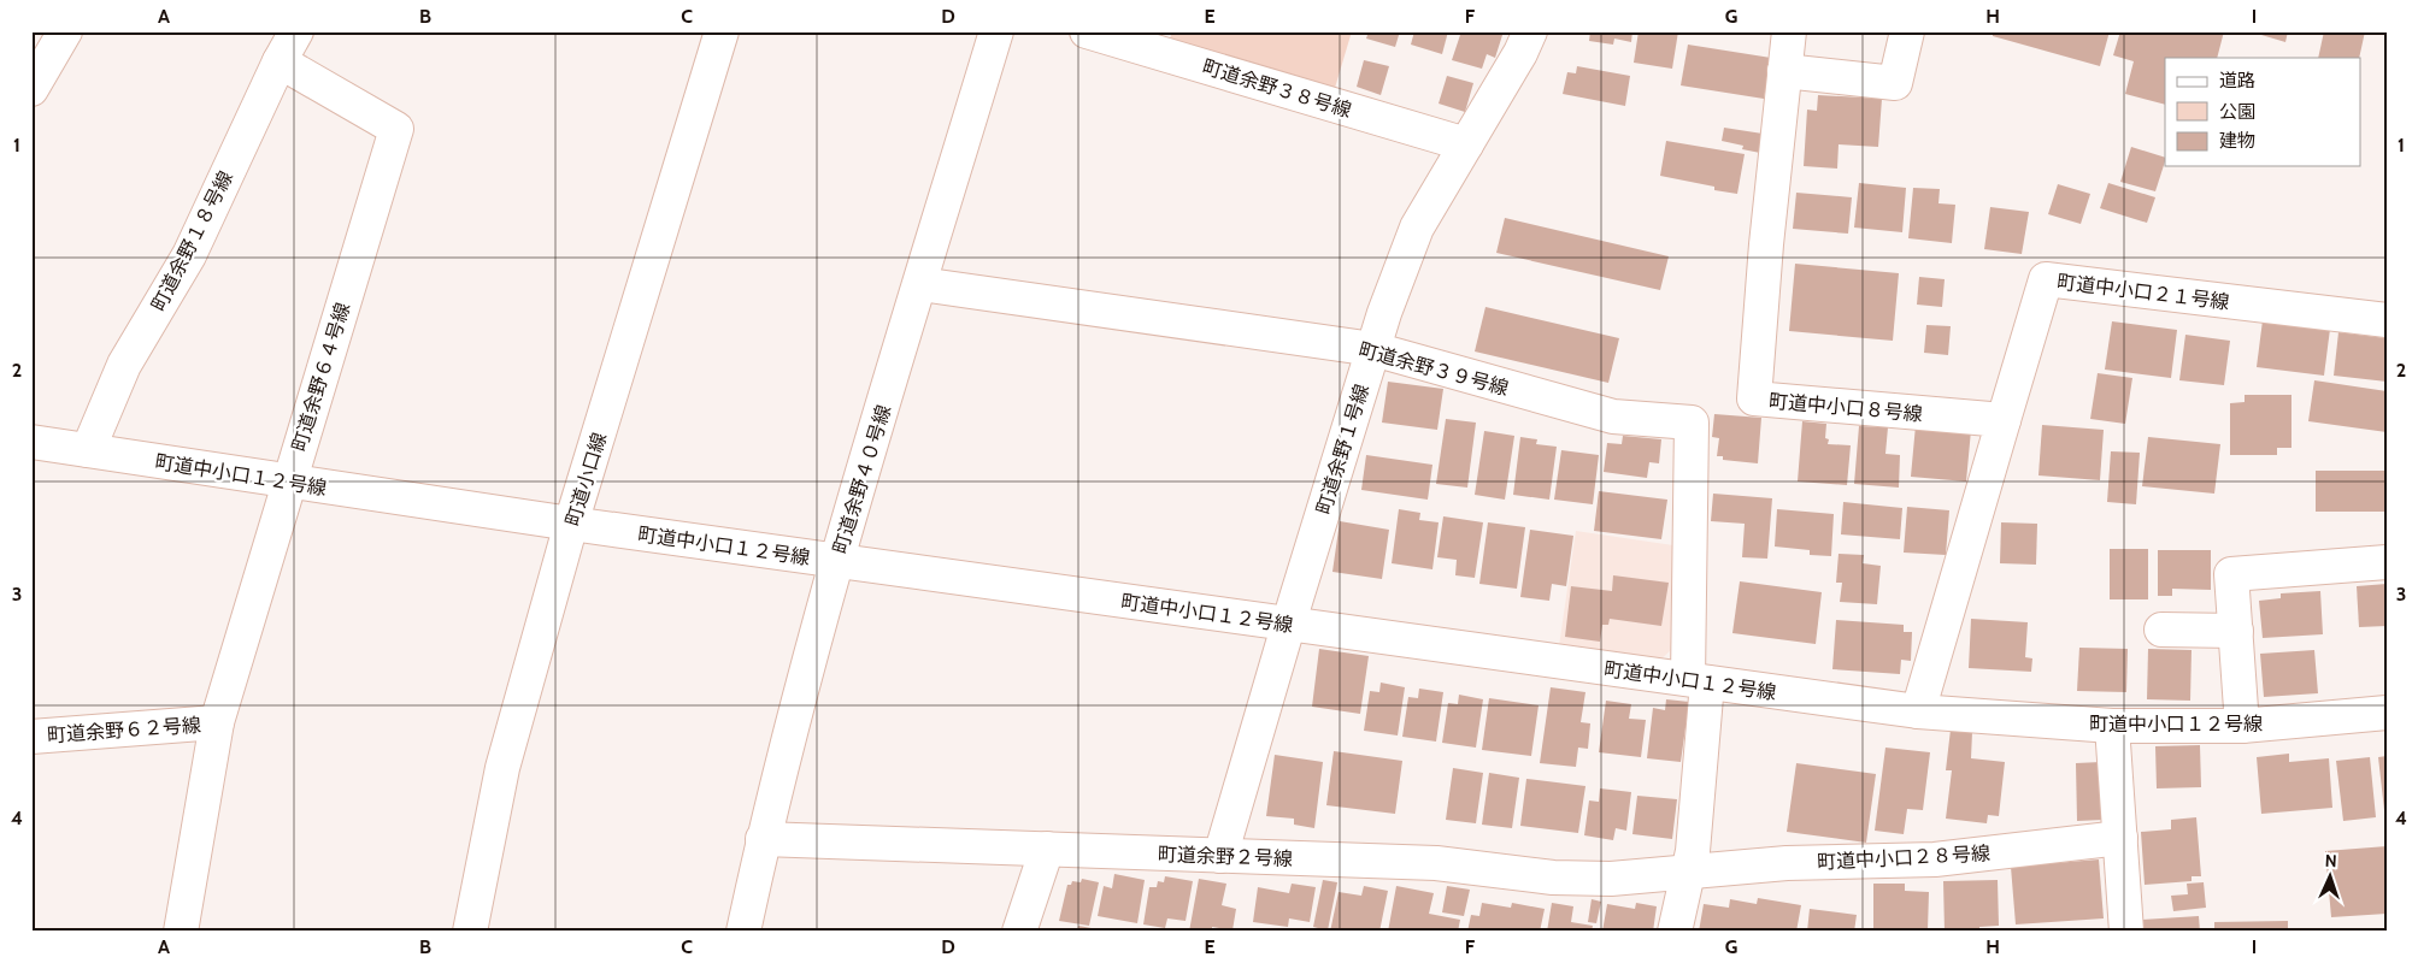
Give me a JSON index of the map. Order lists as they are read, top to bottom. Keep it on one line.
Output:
{"streets":{"street":["町道余野３８号線","町道余野１８号線","町道中小口２１号線","町道余野３９号線","町道余野６４号線","町道中小口８号線","町道余野１号線","町道中小口１２号線","町道小口線","町道余野４０号線","町道余野６２号線","町道余野２号線","町道中小口２８号線"]},"crossings":[["町道余野３８号線","町道余野１号線"],["町道余野１８号線","町道余野６４号線"],["町道余野１８号線","町道中小口１２号線"],["町道中小口２１号線","町道中小口８号線"],["町道余野３９号線","町道余野１号線"],["町道余野３９号線","町道中小口１２号線"],["町道余野３９号線","町道余野４０号線"],["町道余野６４号線","町道中小口１２号線"],["町道余野６４号線","町道余野６２号線"],["町道余野１号線","町道中小口１２号線"],["町道余野１号線","町道余野２号線"],["町道中小口１２号線","町道小口線"],["町道中小口１２号線","町道余野４０号線"],["町道余野４０号線","町道余野２号線"],["町道余野２号線","町道中小口２８号線"]],"legend":["道路","公園","建物"],"north":"top","grid":{"columns":["A","B","C","D","E","F","G","H","I"],"rows":["1","2","3","4"]}}
